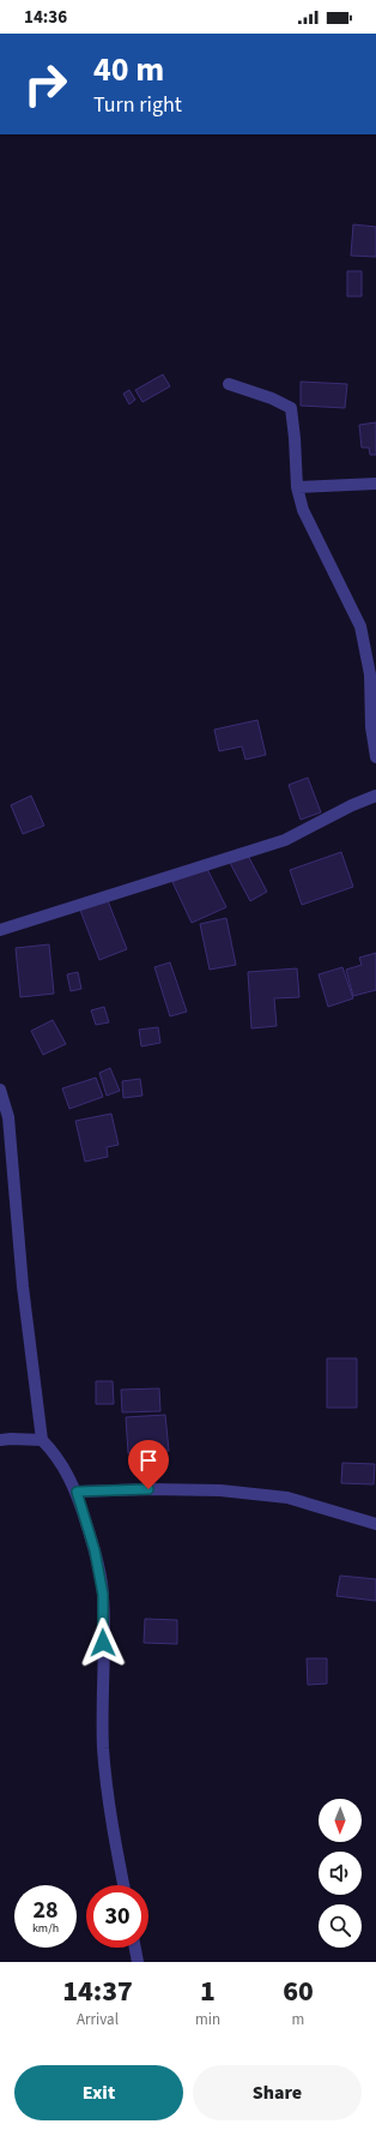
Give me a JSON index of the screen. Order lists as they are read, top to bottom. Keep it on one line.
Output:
{"north":"bottom","page":{"status":"14:36","turn":["40 m","Turn right"],"speed":"28 km/h","limit":"30","eta":["14:37","Arrival","1","min","60","m"],"buttons":["Exit","Share"]}}
